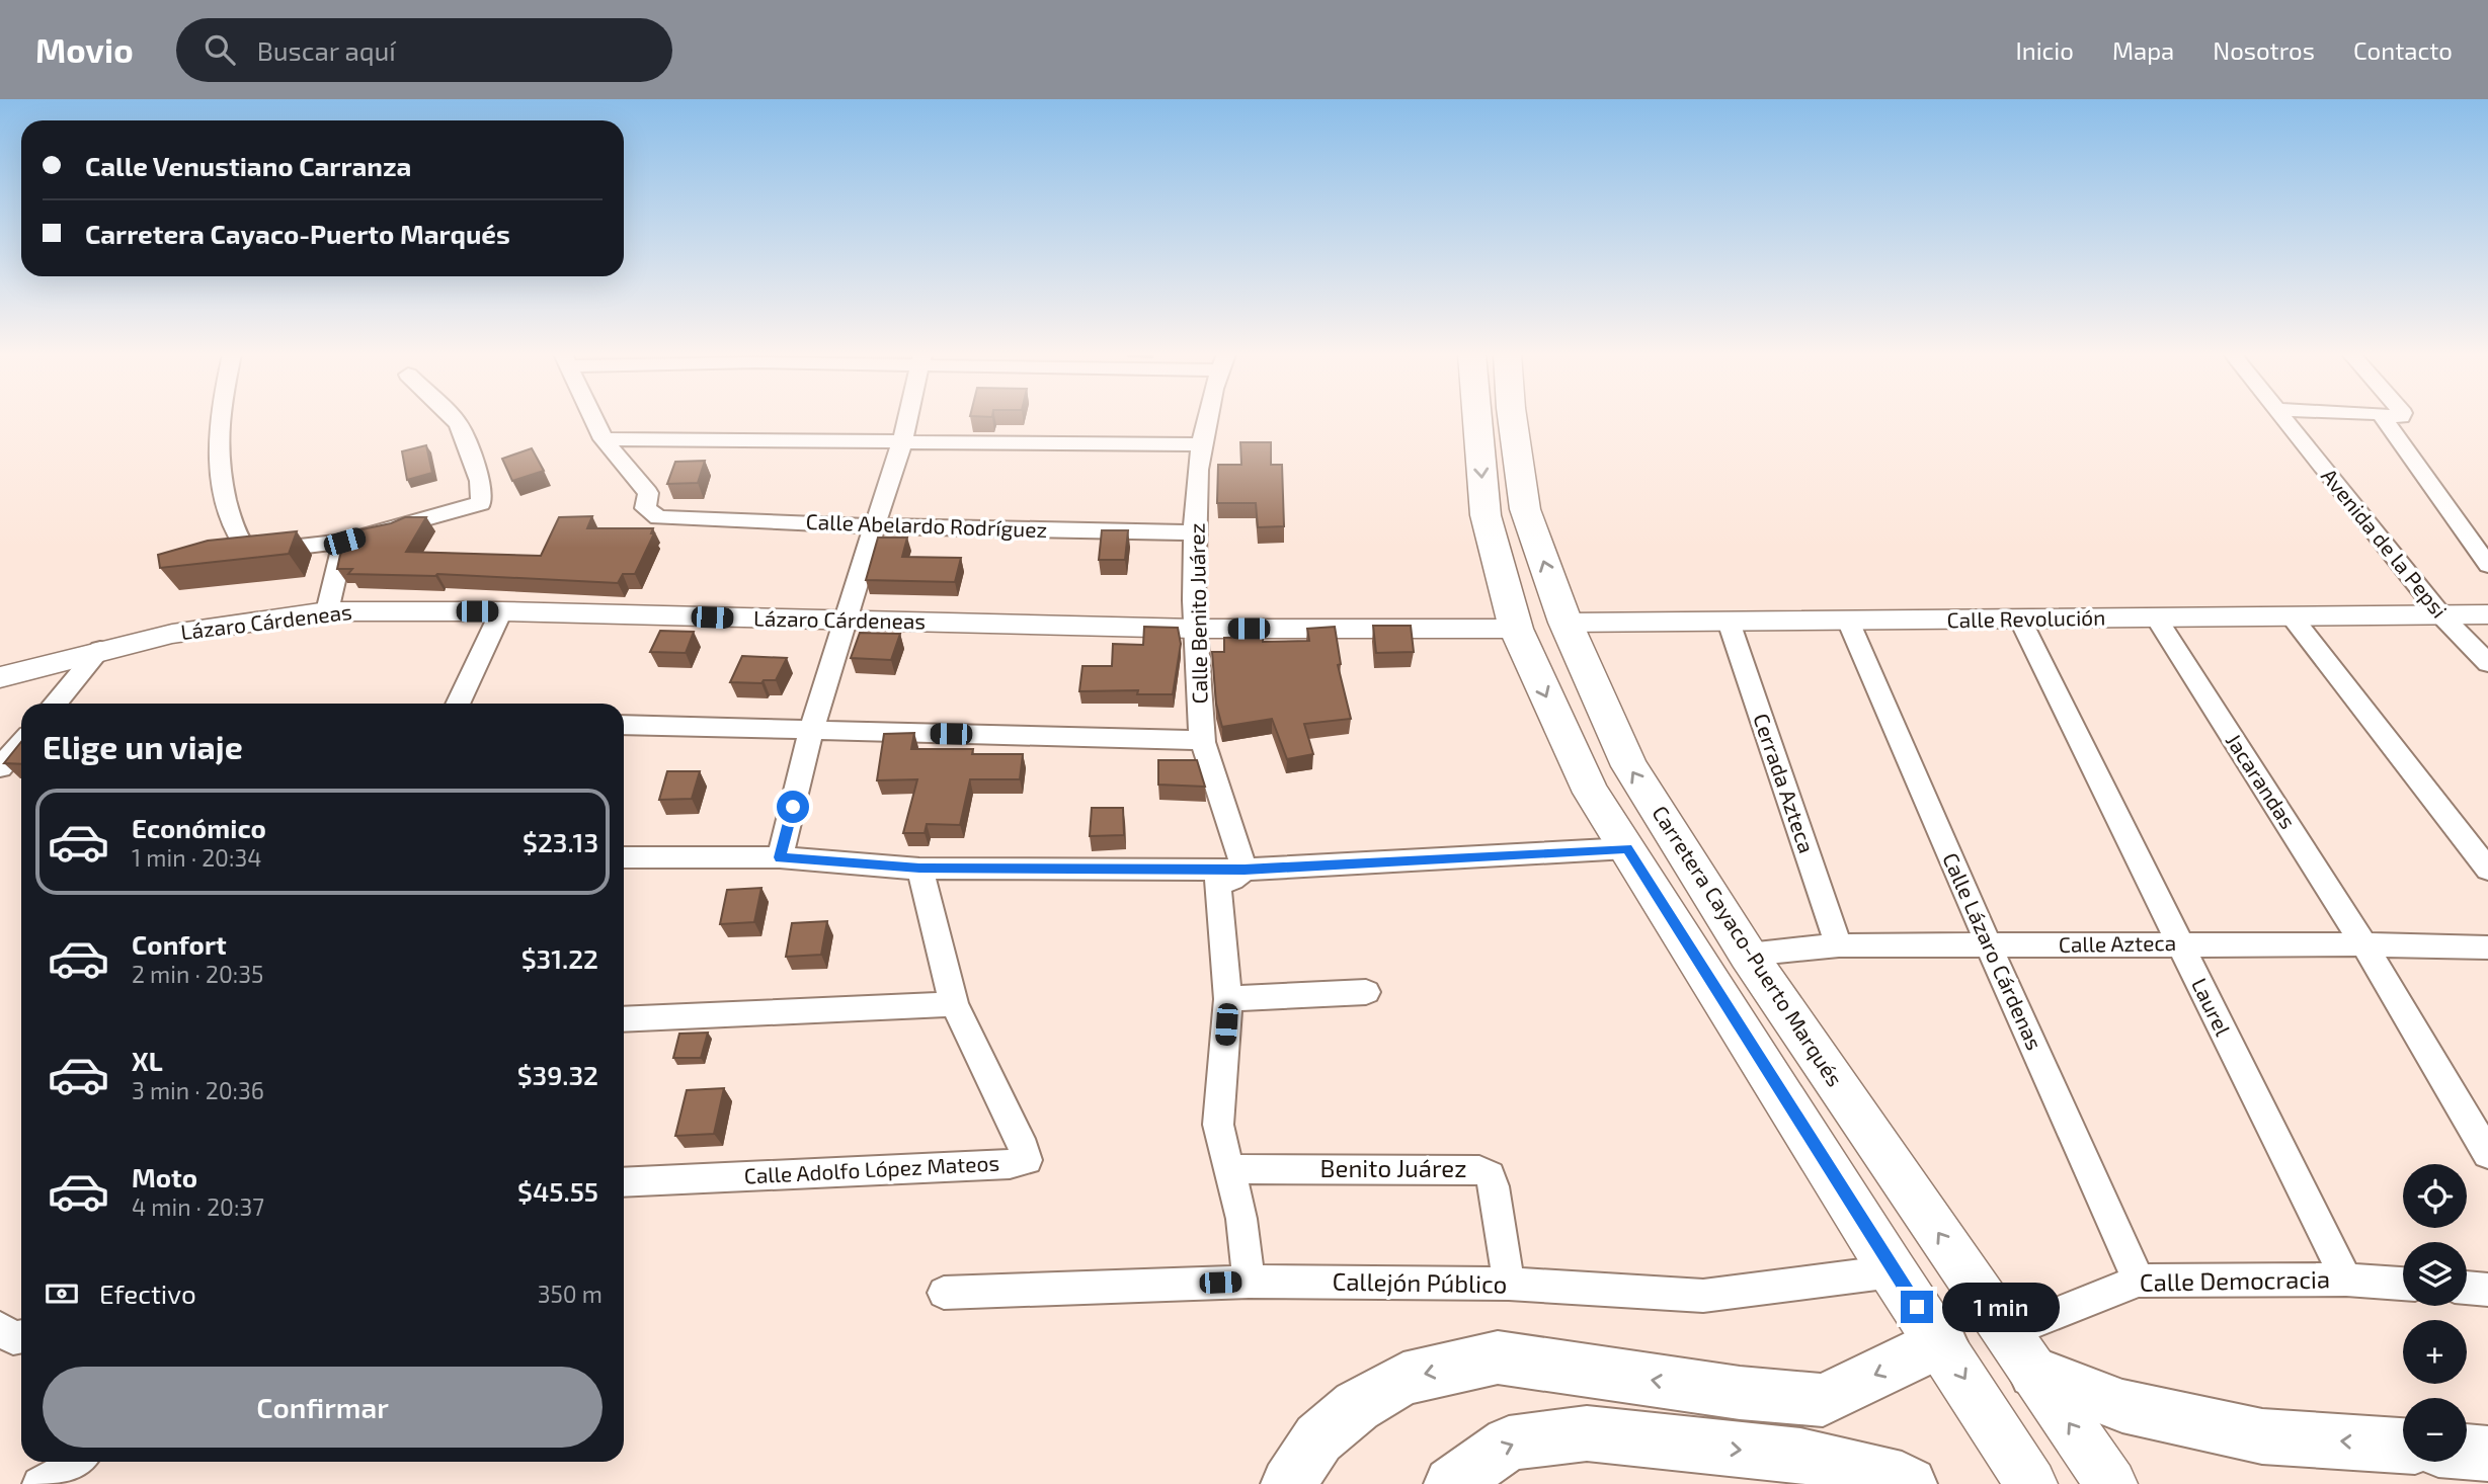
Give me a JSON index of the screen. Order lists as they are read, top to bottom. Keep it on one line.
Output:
{"streets":{"main road":["Carretera Cayaco-Puerto Marqués"],"street":["Calle Abelardo Rodríguez","Avenida de la Pepsi","Calle Benito Juárez","Calle Revolución","Lázaro Cárdeneas","Jacarandas","Cerrada Azteca","Calle Azteca","Calle Lázaro Cárdenas","Laurel","Benito Juárez","Calle Adolfo López Mateos","Calle Democracia","Callejón Público"]},"crossings":[["Calle Abelardo Rodríguez","Calle Benito Juárez"],["Avenida de la Pepsi","Calle Revolución"],["Calle Benito Juárez","Lázaro Cárdeneas"],["Calle Revolución","Jacarandas"],["Calle Revolución","Cerrada Azteca"],["Calle Revolución","Carretera Cayaco-Puerto Marqués"],["Calle Revolución","Calle Lázaro Cárdenas"],["Calle Revolución","Laurel"],["Jacarandas","Calle Azteca"],["Cerrada Azteca","Calle Azteca"],["Calle Azteca","Carretera Cayaco-Puerto Marqués"],["Calle Azteca","Calle Lázaro Cárdenas"],["Calle Azteca","Laurel"],["Carretera Cayaco-Puerto Marqués","Calle Democracia"],["Calle Lázaro Cárdenas","Calle Democracia"],["Laurel","Calle Democracia"],["Benito Juárez","Callejón Público"]],"page":{"header":"Movio","search":"Buscar aquí","nav":["Inicio","Mapa","Nosotros","Contacto"],"banner":["Calle Venustiano Carranza","Carretera Cayaco-Puerto Marqués"],"heading":"Elige un viaje","list":[{"name":"Económico","note":"1 min · 20:34","value":"$23.13"},{"name":"Confort","note":"2 min · 20:35","value":"$31.22"},{"name":"XL","note":"3 min · 20:36","value":"$39.32"},{"name":"Moto","note":"4 min · 20:37","value":"$45.55"}],"map_buttons":["+","−"],"pay":["Efectivo","350 m"],"bubble":"1 min","buttons":"Confirmar"}}
